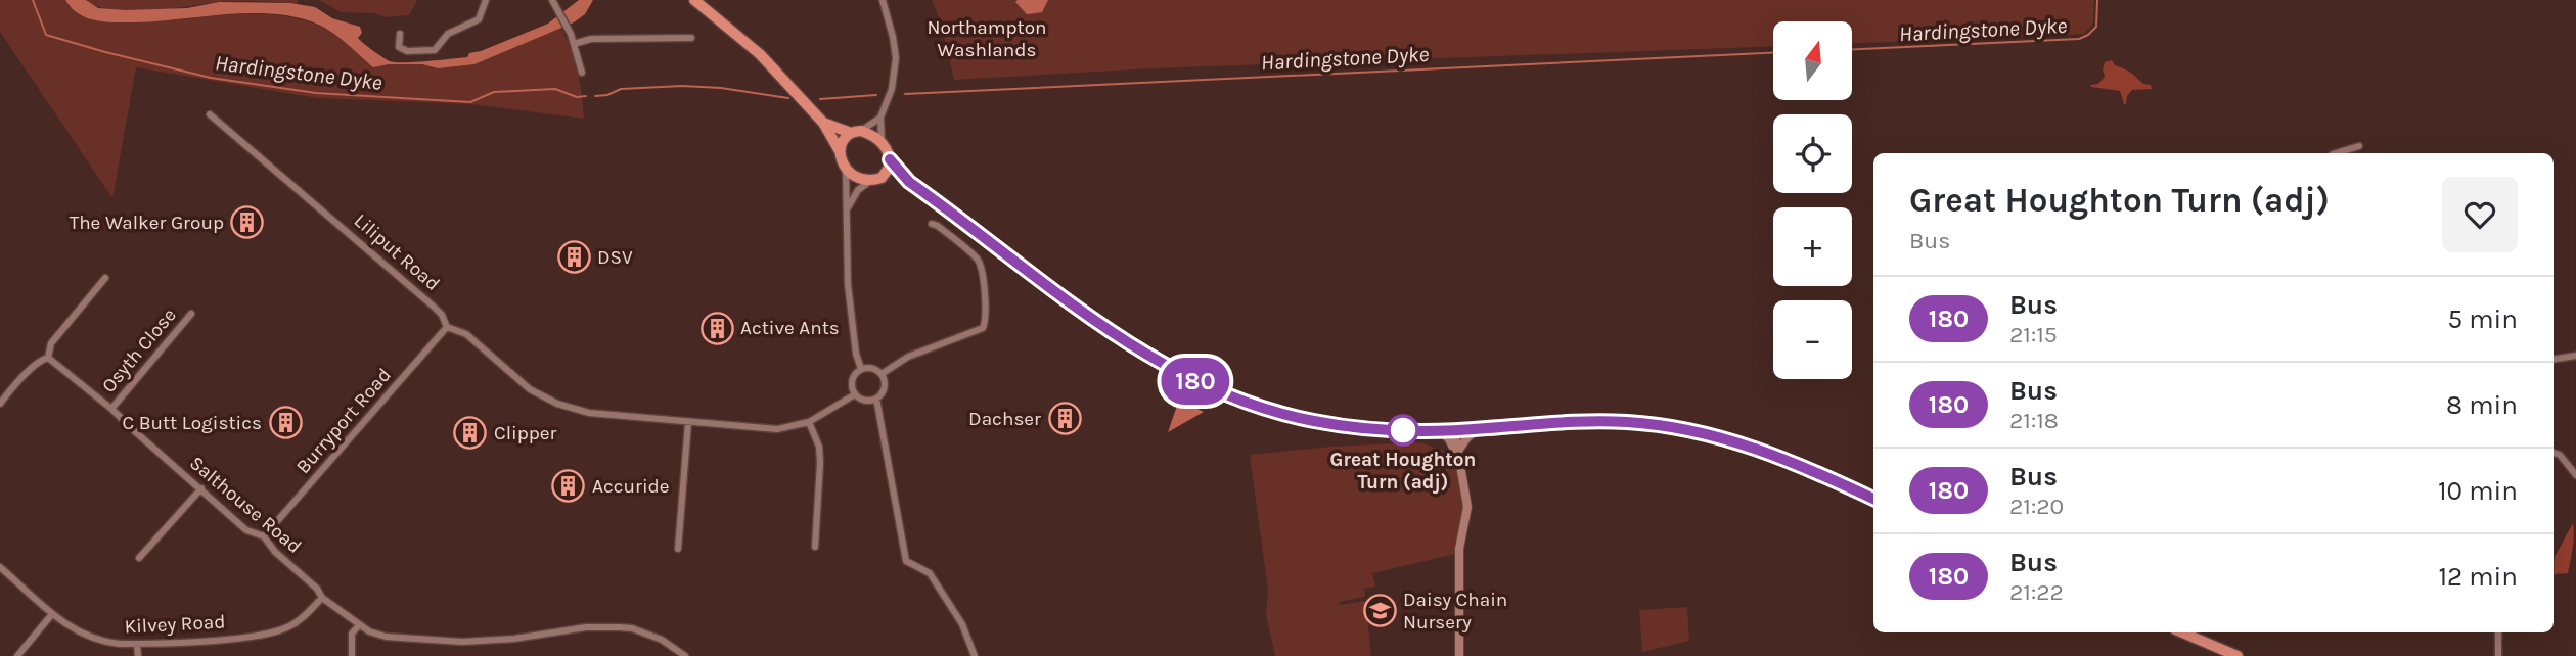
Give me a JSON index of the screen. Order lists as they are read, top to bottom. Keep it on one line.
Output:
{"streets":{"street":["Liliput Road","Osyth Close","Burryport Road","Salthouse Road","Kilvey Road"]},"crossings":[["Liliput Road","Burryport Road"],["Osyth Close","Salthouse Road"],["Burryport Road","Salthouse Road"],["Salthouse Road","Kilvey Road"]],"water":["Hardingstone Dyke"],"parks":["Northampton Washlands"],"places":{"building":["The Walker Group","DSV","Active Ants","Dachser","C Butt Logistics","Clipper","Accuride"],"other":["Great Houghton Turn (adj)"],"school or university":["Daisy Chain Nursery"]},"lines":["bus line 180"],"north":"top","page":{"on_map":"180","map_buttons":["+","−"],"heading":["Great Houghton Turn (adj)","Bus"],"list":[{"mark":"180","name":"Bus","note":"21:15","value":"5 min"},{"mark":"180","name":"Bus","note":"21:18","value":"8 min"},{"mark":"180","name":"Bus","note":"21:20","value":"10 min"},{"mark":"180","name":"Bus","note":"21:22","value":"12 min"}]}}
